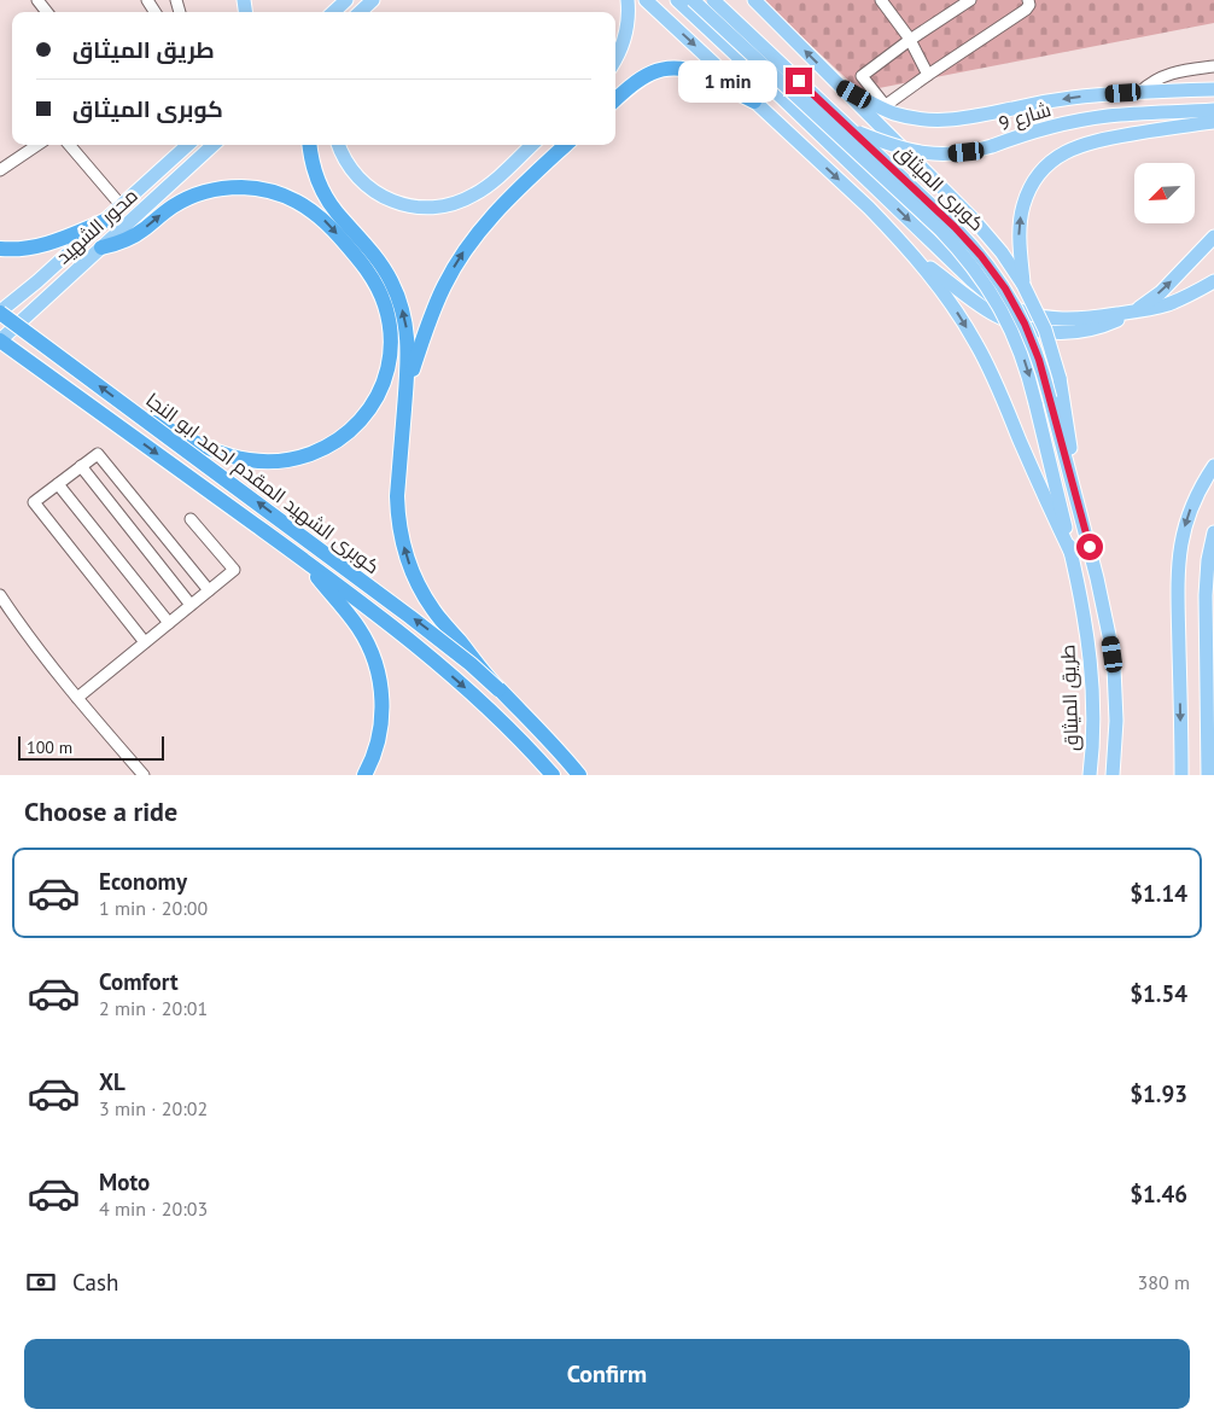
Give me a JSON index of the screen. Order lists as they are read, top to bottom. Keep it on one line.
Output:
{"streets":{"highway":["كوبرى الشهيد المقدم احمد ابو النجا"],"main road":["شارع 9","كوبرى الميثاق","محور الشهيد","طريق الميثاق"]},"crossings":[["شارع 9","كوبرى الميثاق"],["كوبرى الميثاق","طريق الميثاق"],["محور الشهيد","كوبرى الشهيد المقدم احمد ابو النجا"]],"scale_bar":"100 m","north":"bottom left","page":{"banner":["طريق الميثاق","كوبرى الميثاق"],"bubble":"1 min","scale":"100 m","heading":"Choose a ride","list":[{"name":"Economy","note":"1 min · 20:00","value":"$1.14"},{"name":"Comfort","note":"2 min · 20:01","value":"$1.54"},{"name":"XL","note":"3 min · 20:02","value":"$1.93"},{"name":"Moto","note":"4 min · 20:03","value":"$1.46"}],"pay":["Cash","380 m"],"buttons":"Confirm"}}
